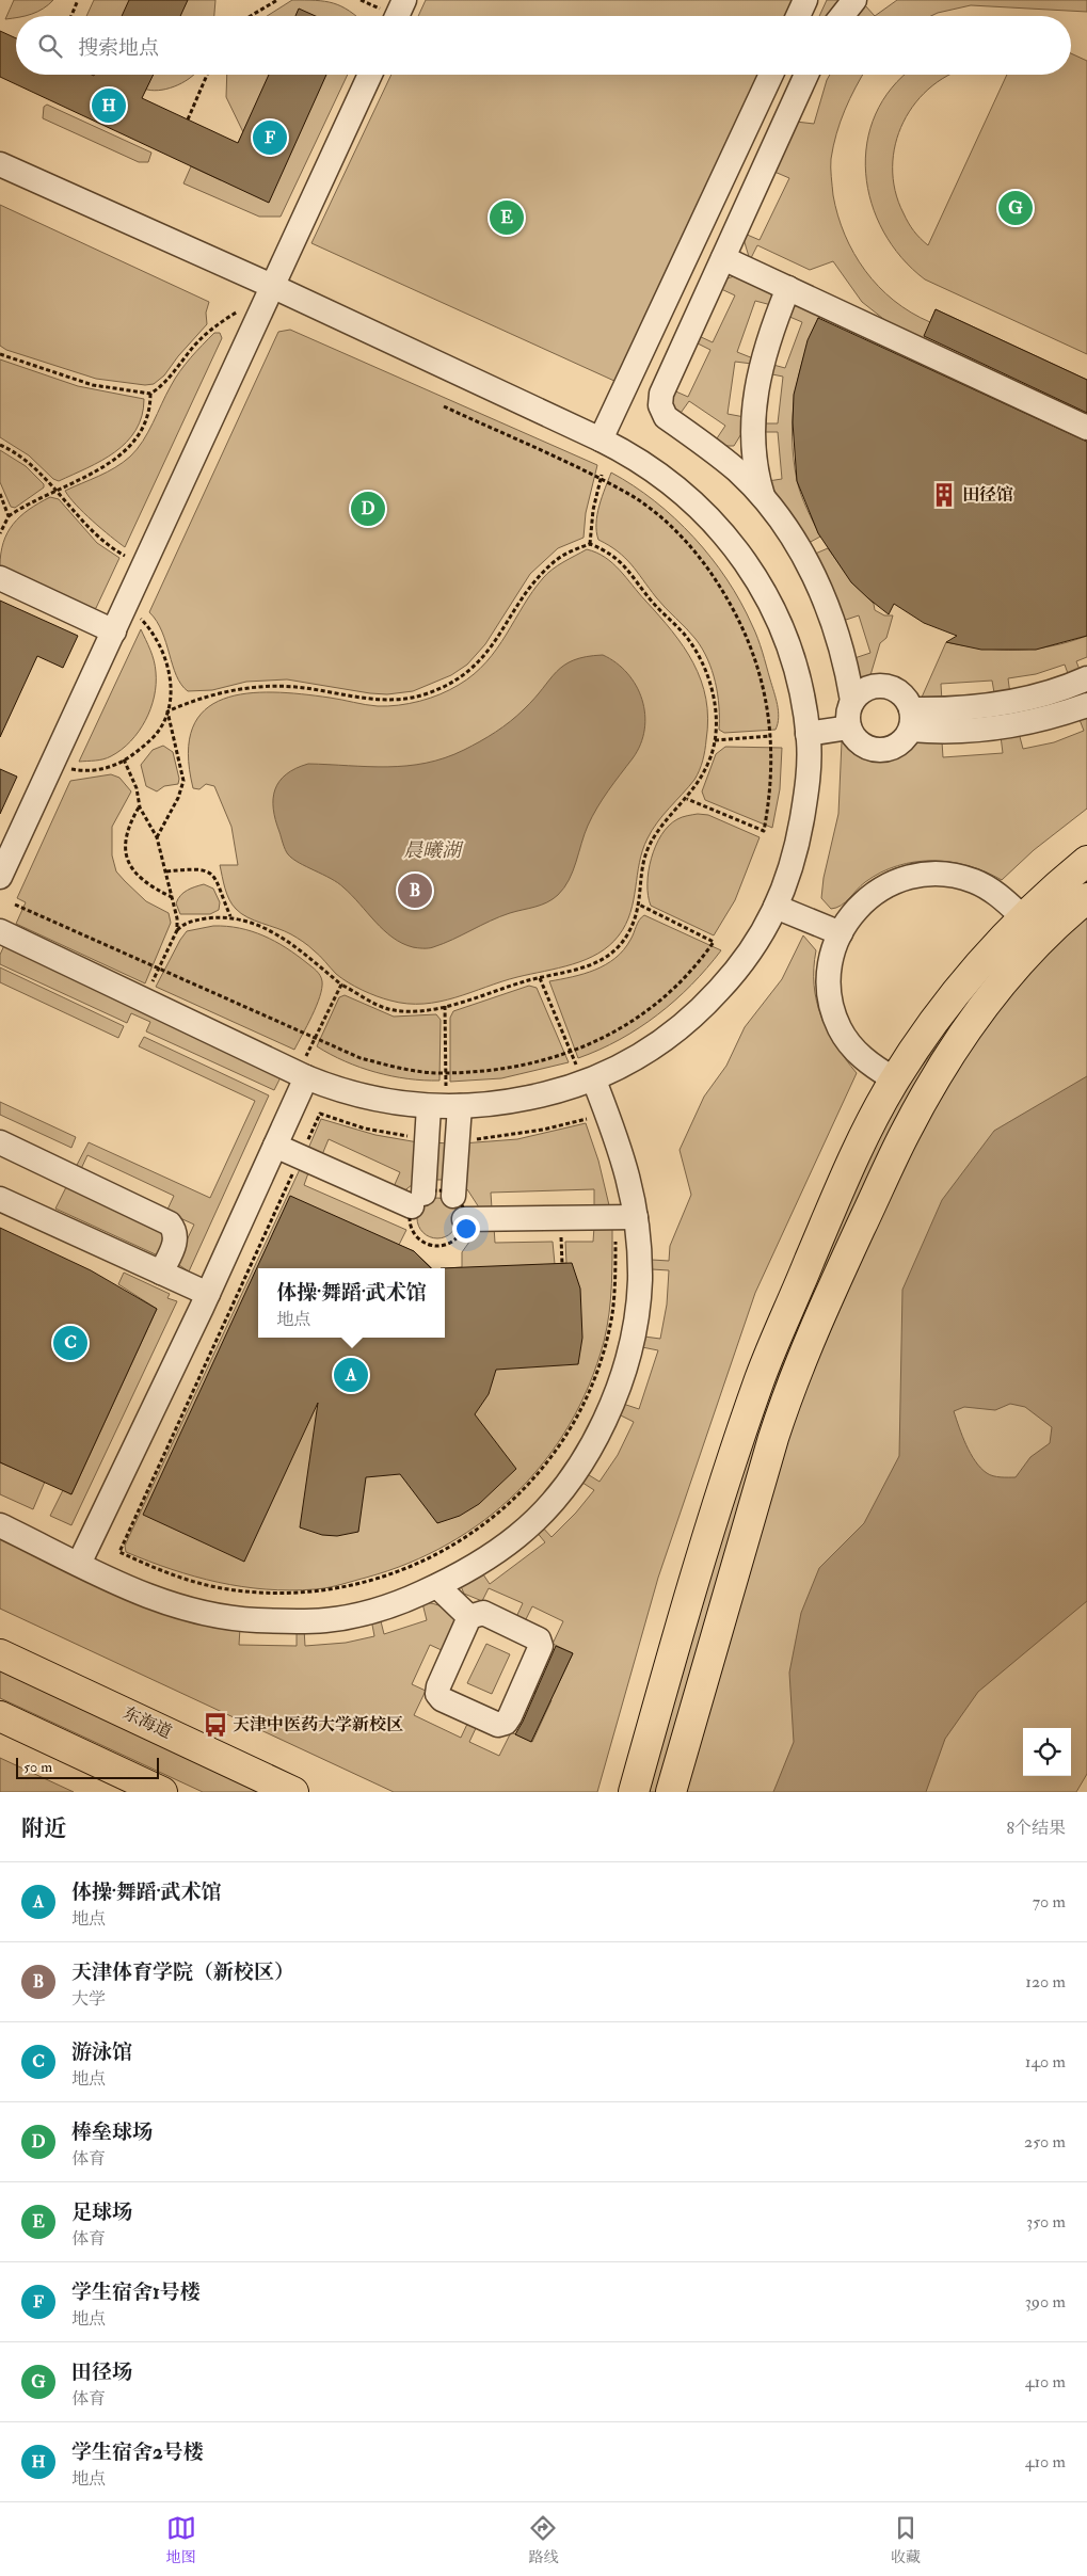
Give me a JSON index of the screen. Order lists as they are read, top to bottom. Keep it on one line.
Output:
{"streets":{"main road":["东海道"]},"water":["晨曦湖"],"places":{"building":["田径馆"],"bus stop":["天津中医药大学新校区"]},"scale_bar":"50 m","page":{"search":"搜索地点","pins":["H","F","G","E","D","B","C","A"],"popup":["体操·舞蹈·武术馆","地点"],"scale":"50 m","heading":["附近","8个结果"],"list":[{"mark":"A","name":"体操·舞蹈·武术馆","note":"地点","value":"70 m"},{"mark":"B","name":"天津体育学院（新校区）","note":"大学","value":"120 m"},{"mark":"C","name":"游泳馆","note":"地点","value":"140 m"},{"mark":"D","name":"棒垒球场","note":"体育","value":"250 m"},{"mark":"E","name":"足球场","note":"体育","value":"350 m"},{"mark":"F","name":"学生宿舍1号楼","note":"地点","value":"390 m"},{"mark":"G","name":"田径场","note":"体育","value":"410 m"},{"mark":"H","name":"学生宿舍2号楼","note":"地点","value":"410 m"}],"nav":["地图","路线","收藏"]}}
